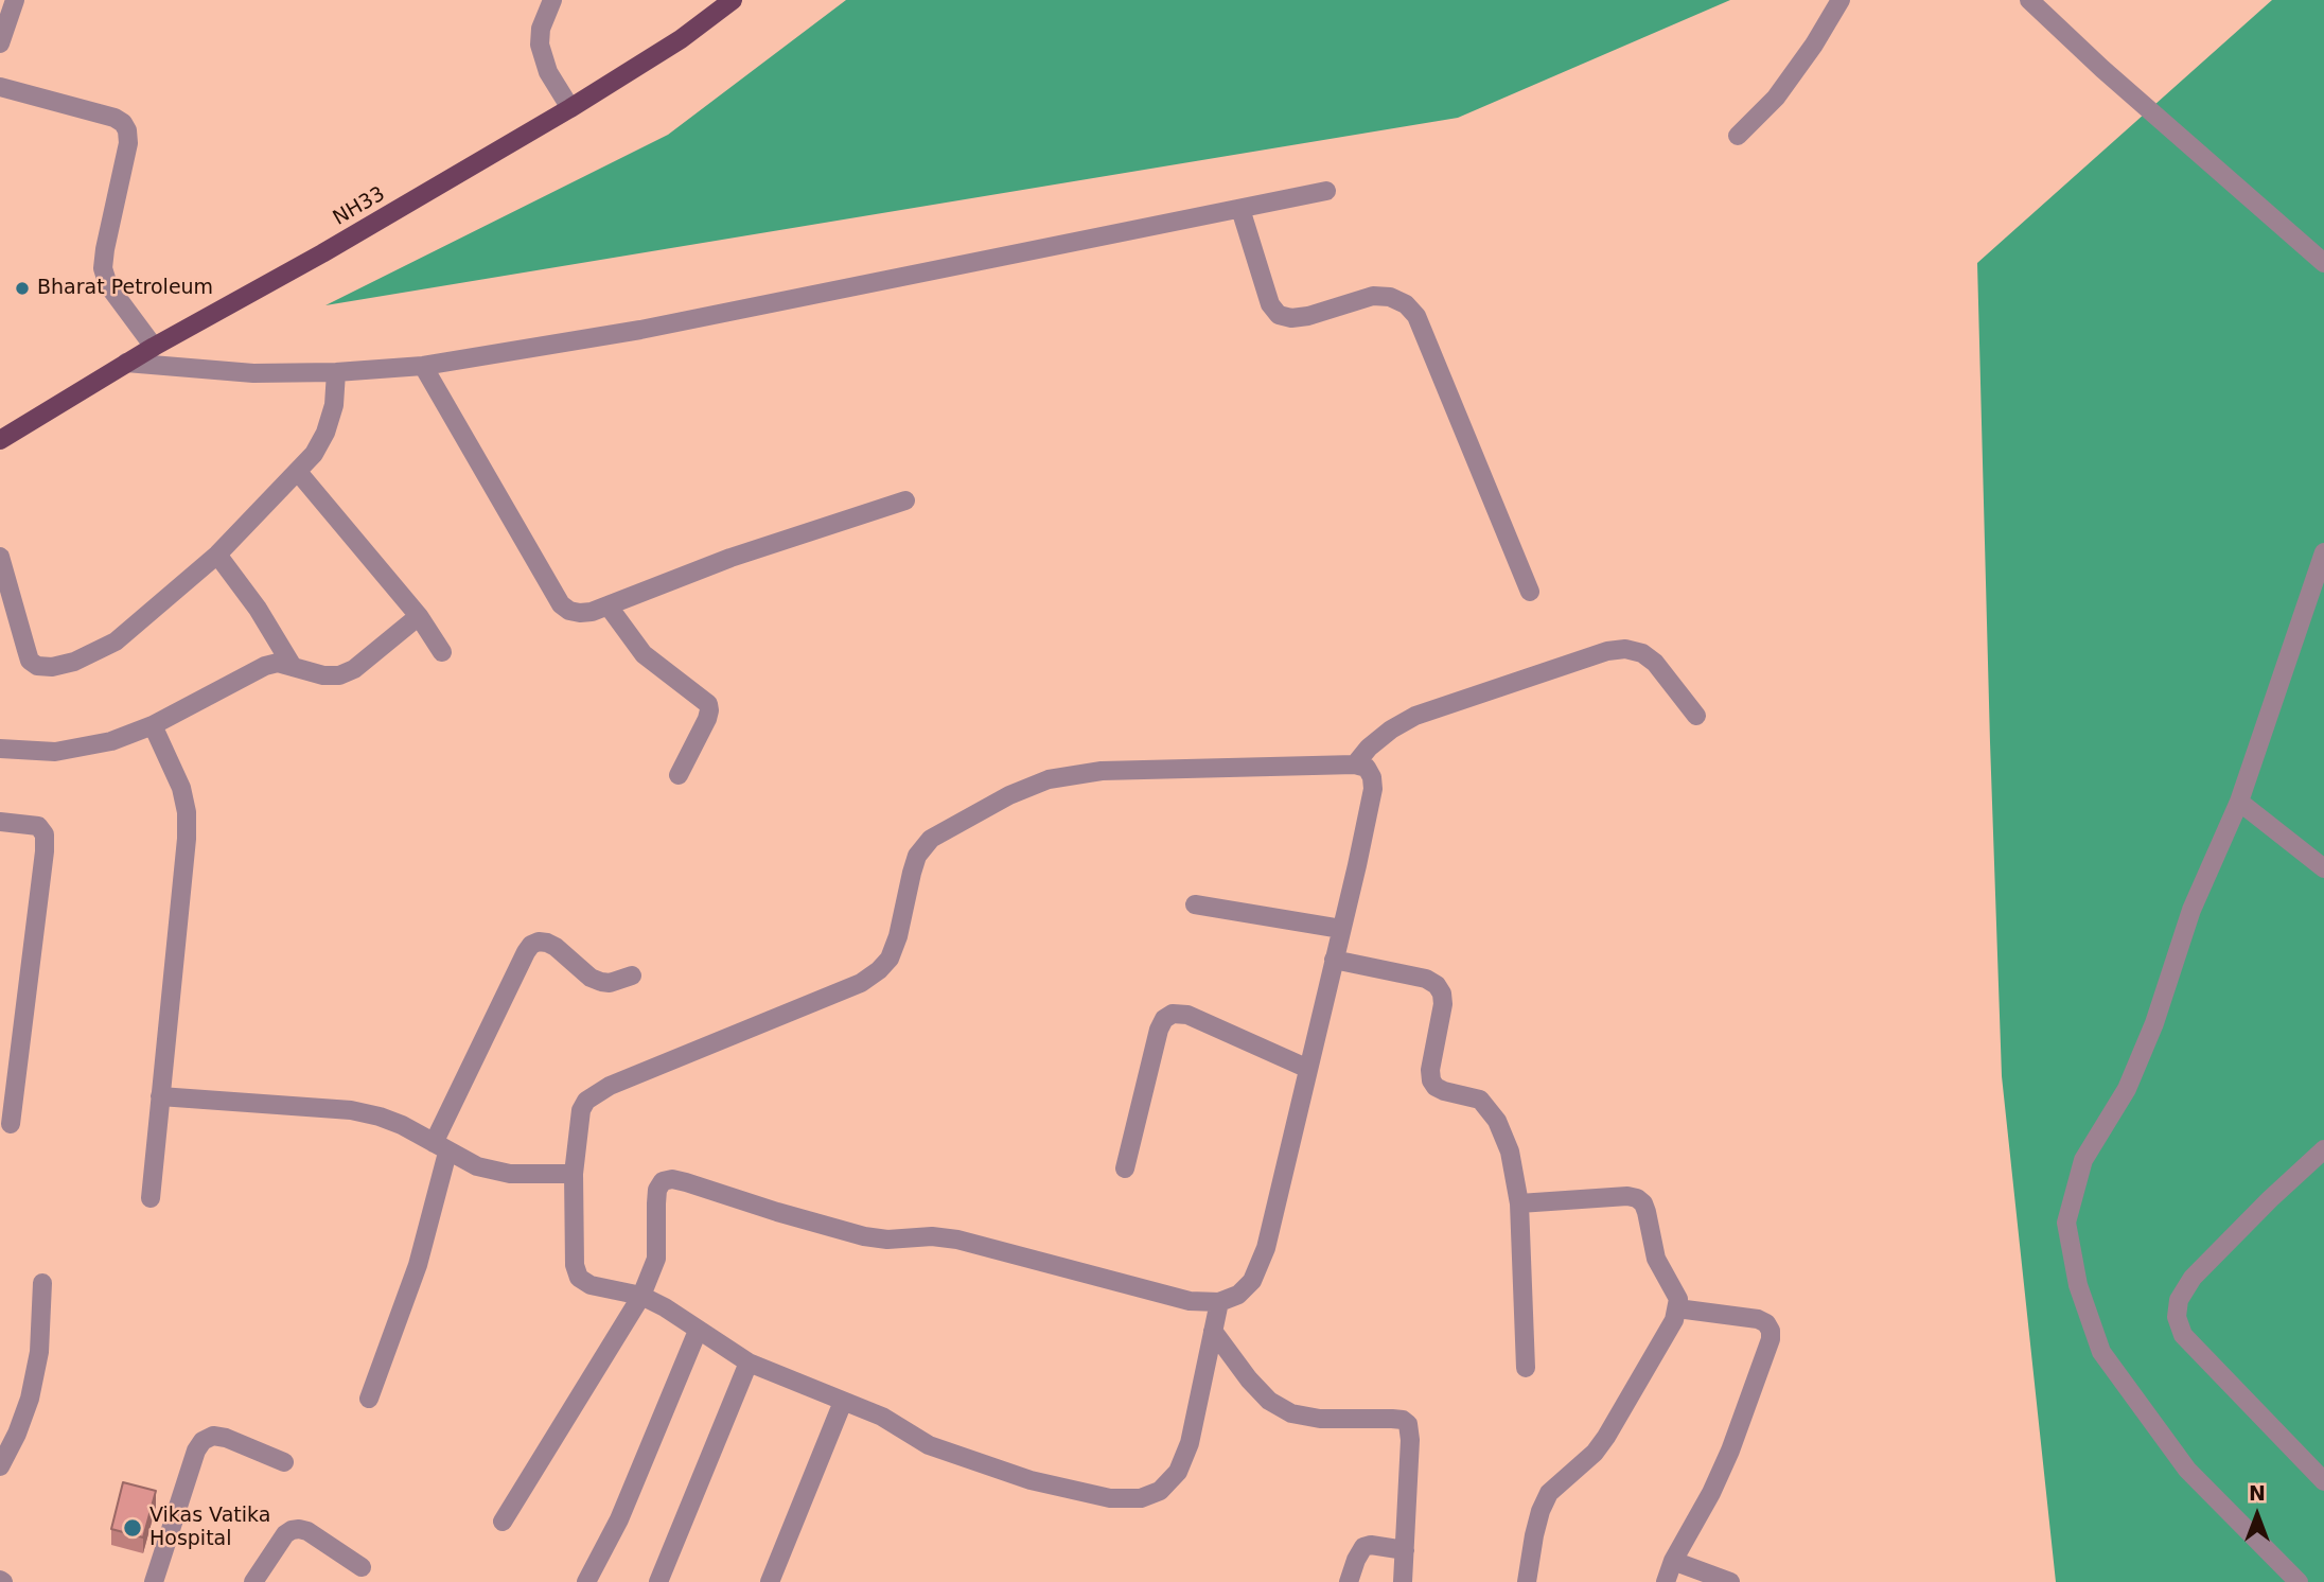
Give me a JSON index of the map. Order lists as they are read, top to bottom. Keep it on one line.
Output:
{"streets":{"main road":["NH33"]},"places":["Bharat Petroleum","Vikas Vatika Hospital"],"north":"top"}
